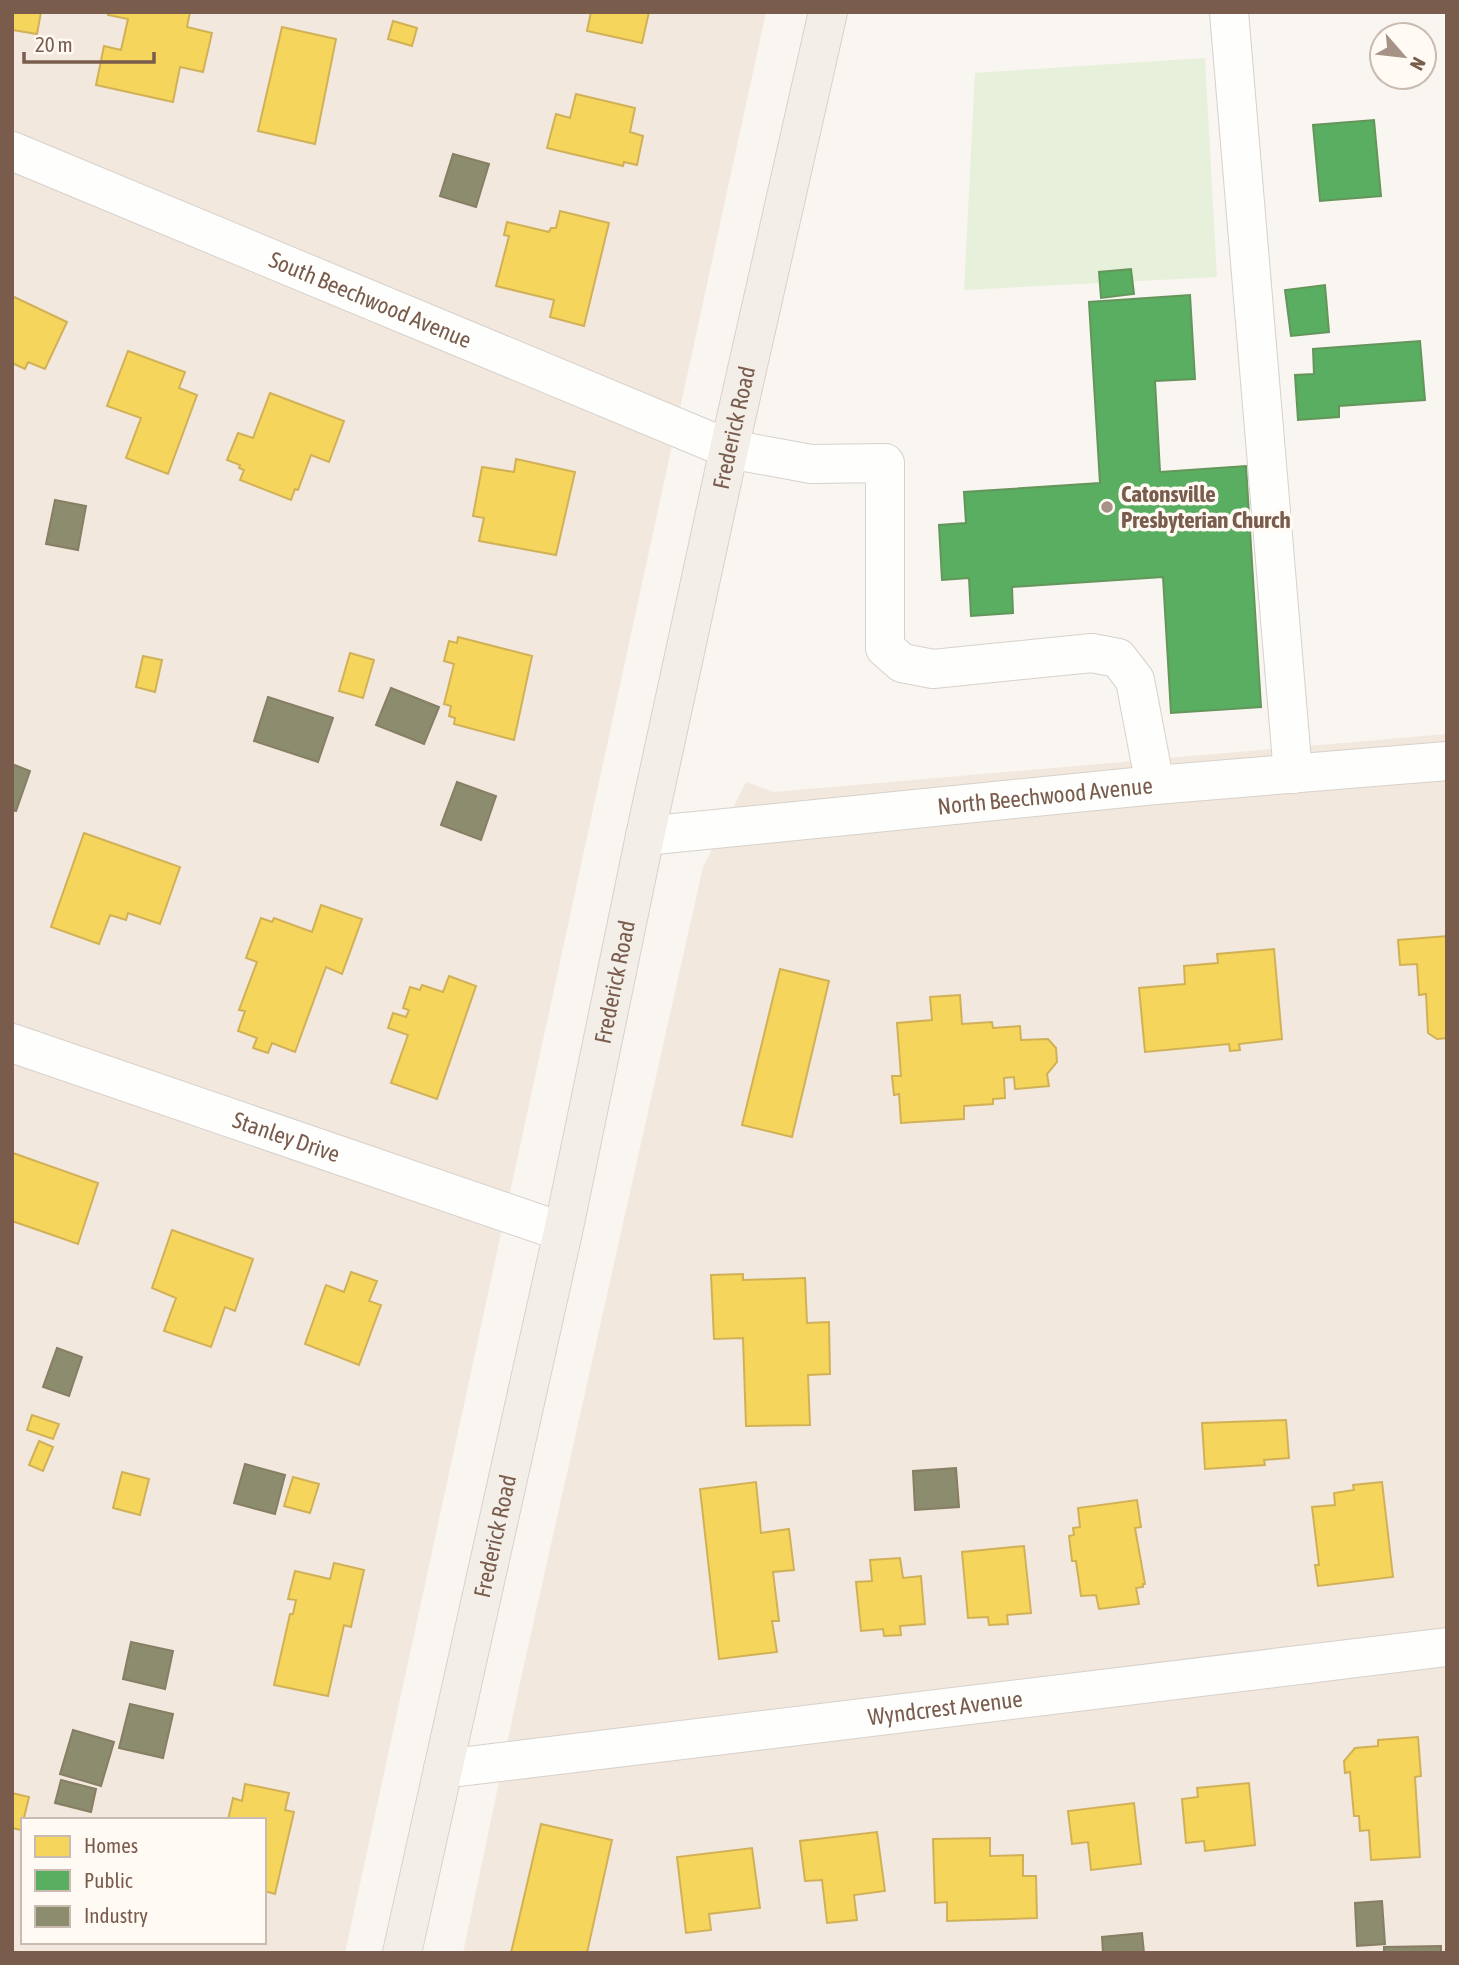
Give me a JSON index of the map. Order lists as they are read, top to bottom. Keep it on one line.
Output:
{"streets":{"main road":["Frederick Road"],"street":["South Beechwood Avenue","North Beechwood Avenue","Stanley Drive","Wyndcrest Avenue"]},"crossings":[["South Beechwood Avenue","Frederick Road"],["South Beechwood Avenue","North Beechwood Avenue"],["Frederick Road","North Beechwood Avenue"],["Frederick Road","Stanley Drive"],["Frederick Road","Wyndcrest Avenue"]],"places":["Catonsville Presbyterian Church"],"legend":["Homes","Public","Industry"],"scale_bar":"20 m","north":"bottom right"}
